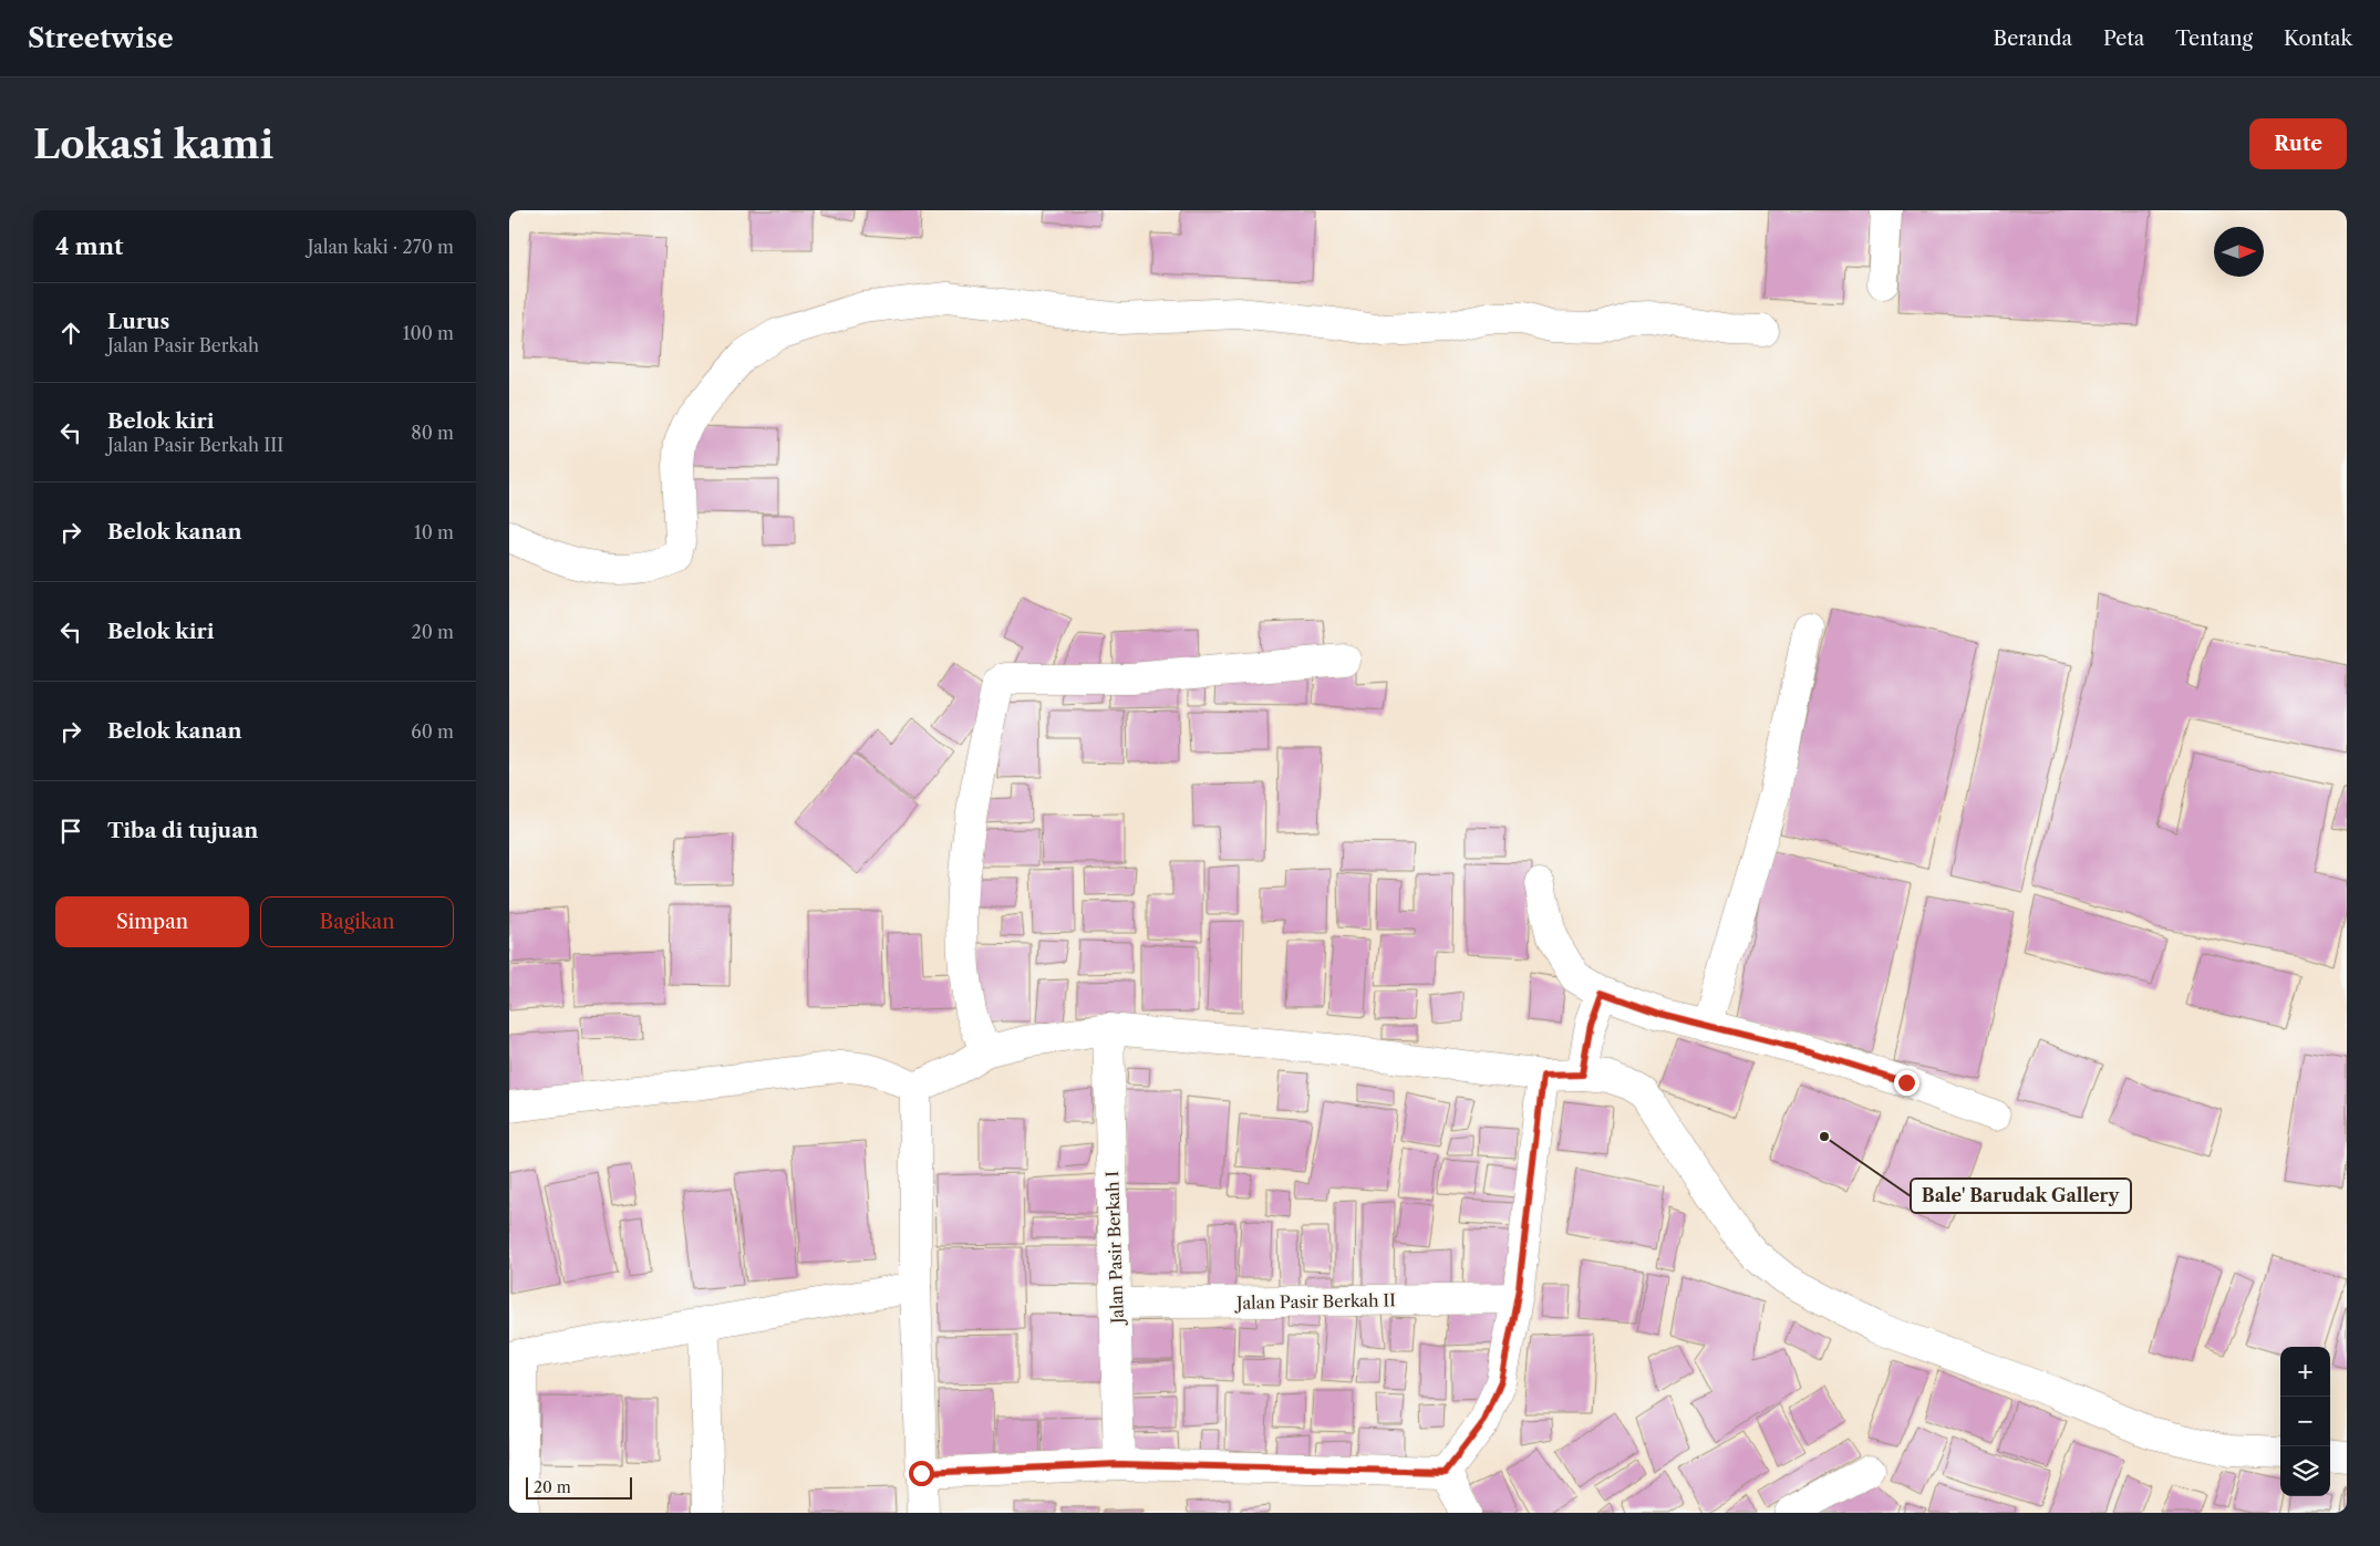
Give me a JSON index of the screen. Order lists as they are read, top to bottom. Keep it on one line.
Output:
{"streets":{"street":["Jalan Pasir Berkah I","Jalan Pasir Berkah II"]},"crossings":[["Jalan Pasir Berkah I","Jalan Pasir Berkah II"]],"places":["Bale' Barudak Gallery"],"scale_bar":"20 m","north":"right","page":{"header":"Streetwise","nav":["Beranda","Peta","Tentang","Kontak"],"buttons":["Rute",["Simpan","Bagikan"]],"title":"Lokasi kami","heading":["4 mnt","Jalan kaki · 270 m"],"list":[["Lurus","Jalan Pasir Berkah","100 m"],["Belok kiri","Jalan Pasir Berkah III","80 m"],["Belok kanan","10 m"],["Belok kiri","20 m"],["Belok kanan","60 m"],"Tiba di tujuan"],"map_buttons":["+","−"],"scale":"20 m"}}
